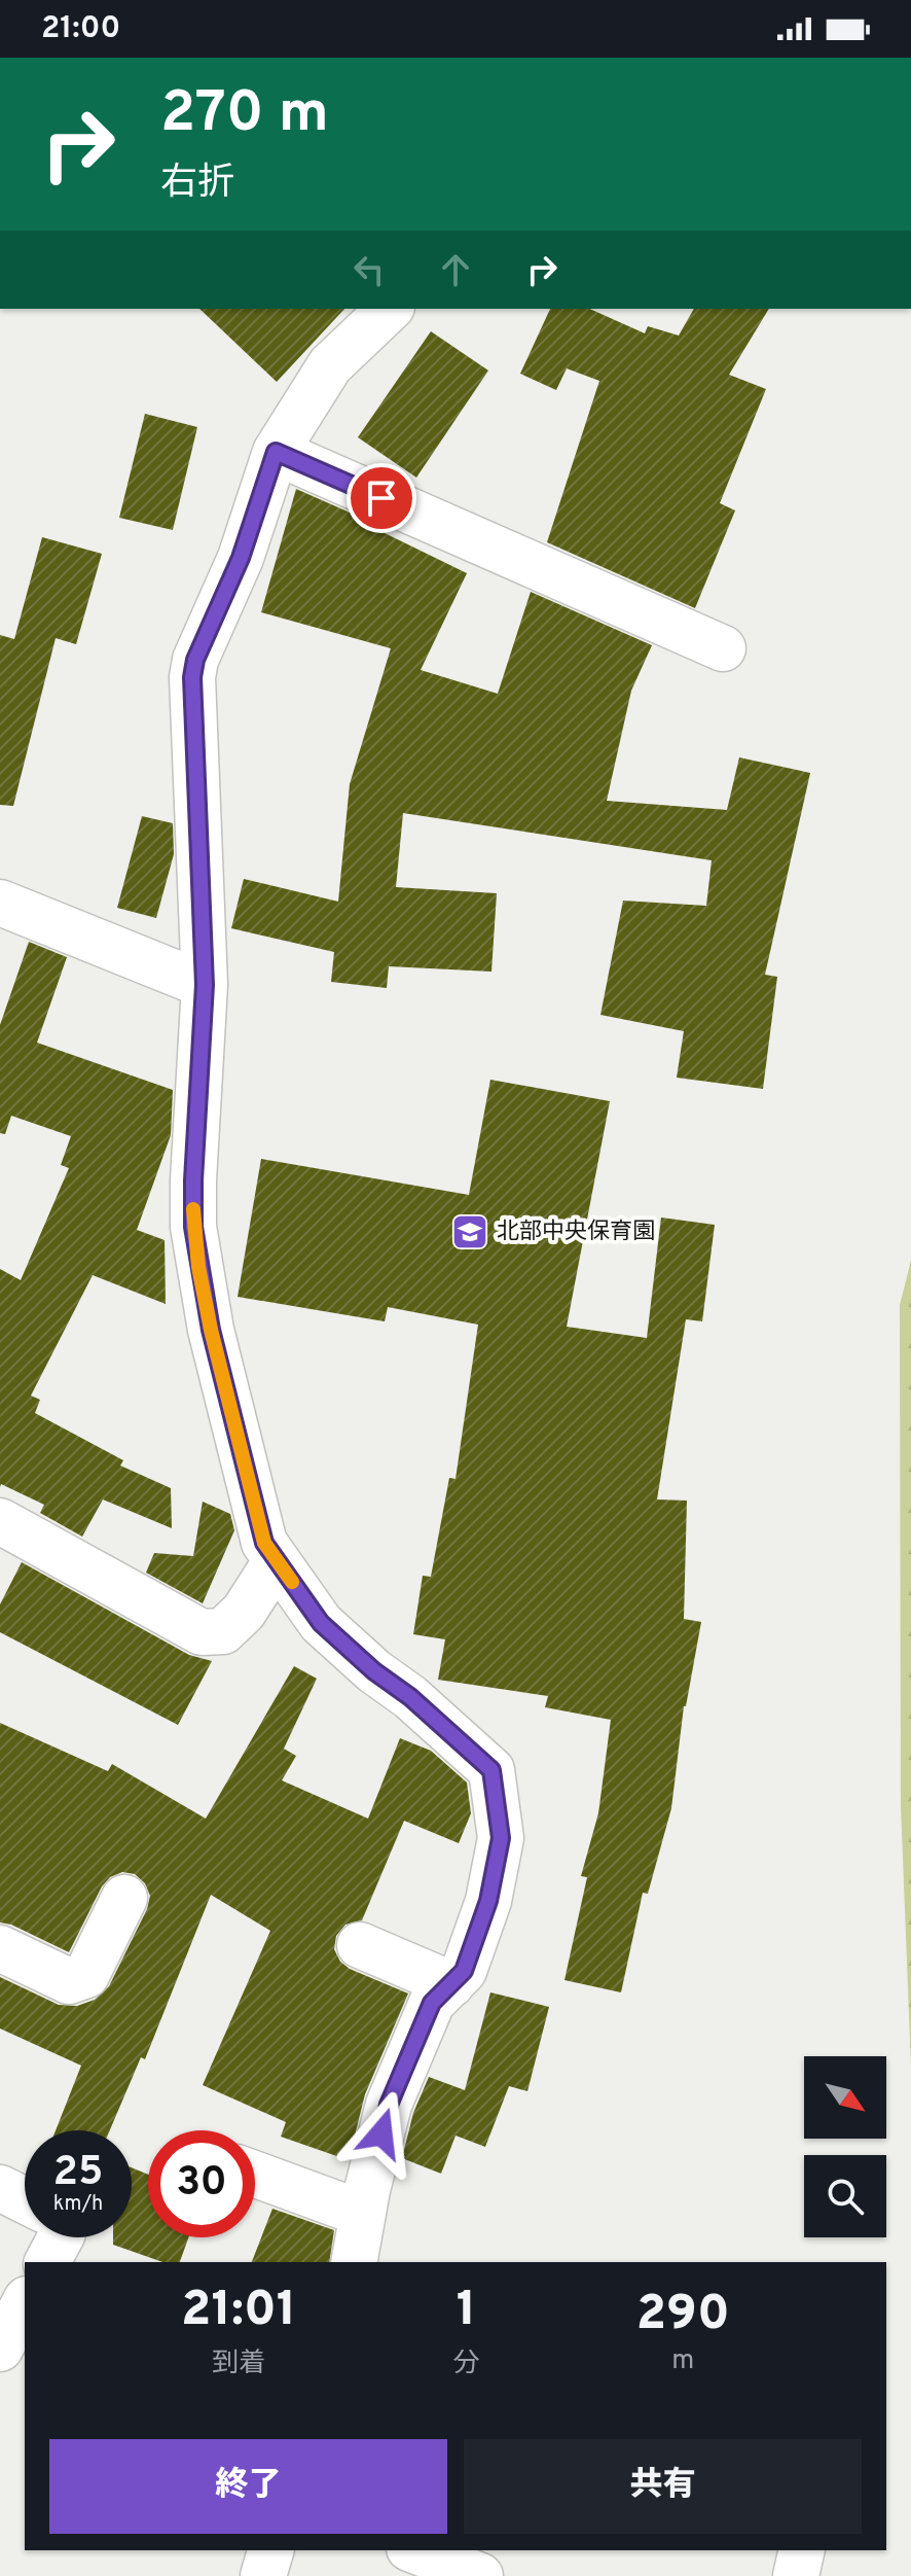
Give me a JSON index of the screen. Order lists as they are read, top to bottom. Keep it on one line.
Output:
{"places":{"school or university":["北部中央保育園"]},"north":"bottom right","page":{"status":"21:00","turn":["270 m","右折"],"speed":"25 km/h","limit":"30","eta":["21:01","到着","1","分","290","m"],"buttons":["終了","共有"]}}
